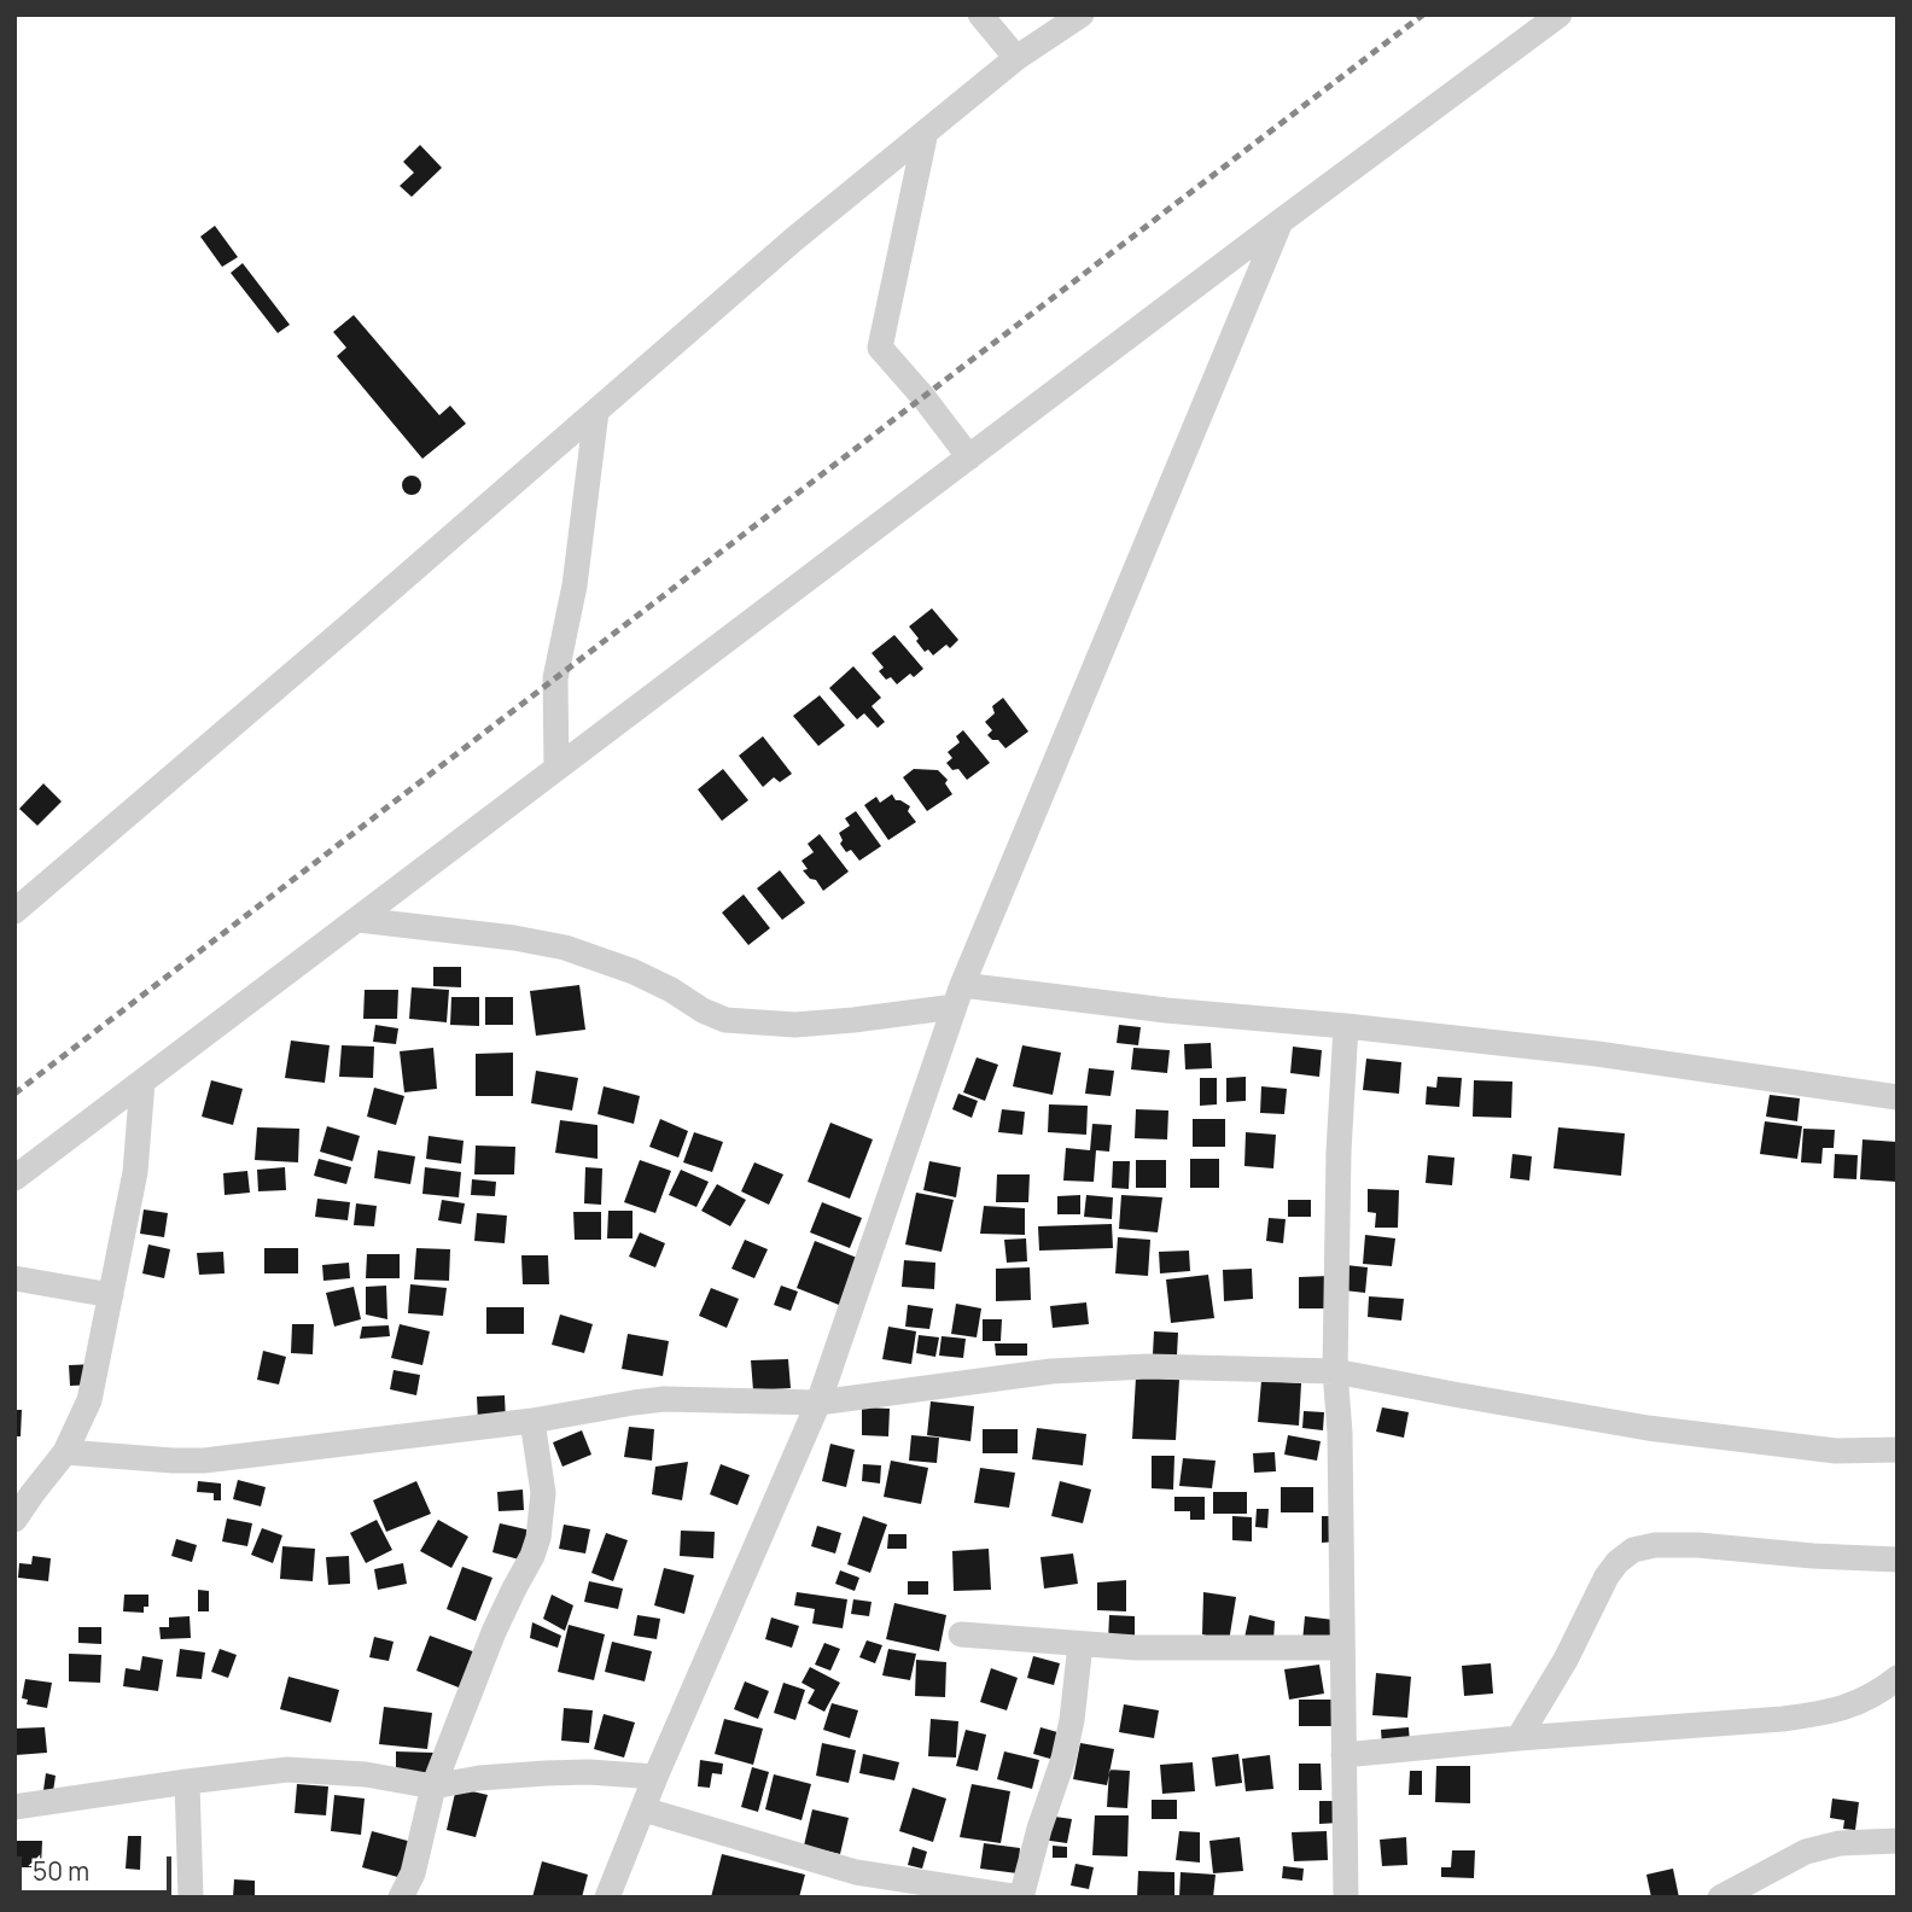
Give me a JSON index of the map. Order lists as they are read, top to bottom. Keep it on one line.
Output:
{"scale_bar":"50 m"}
